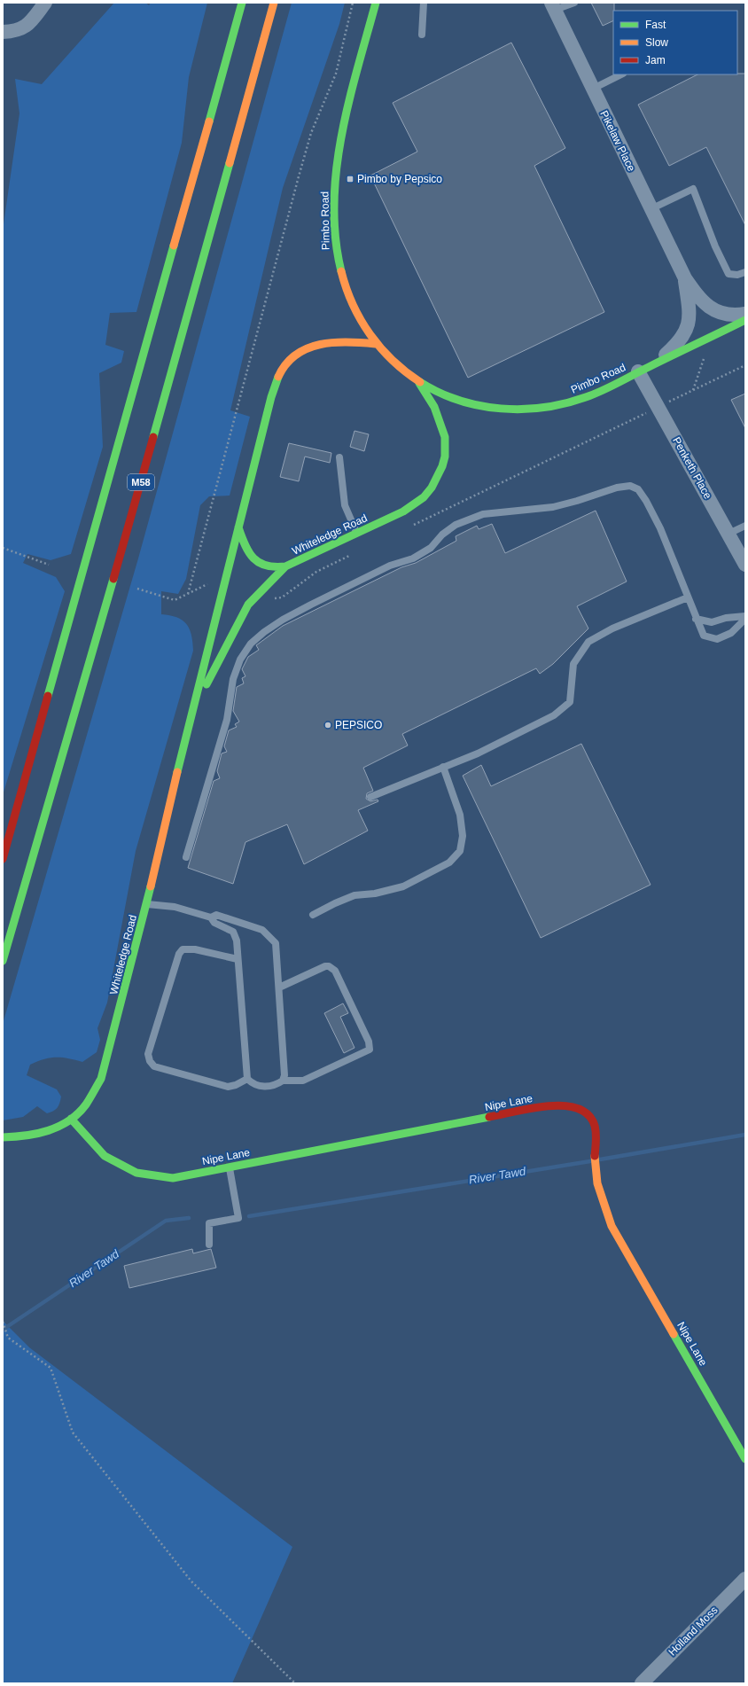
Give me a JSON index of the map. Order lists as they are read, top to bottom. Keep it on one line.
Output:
{"streets":{"main road":["Pimbo Road","M58","Whiteledge Road","Nipe Lane"],"street":["Pikelaw Place","Penketh Place","Holland Moss"]},"crossings":[["Pikelaw Place","Pimbo Road"],["Pikelaw Place","Penketh Place"],["Pimbo Road","Penketh Place"],["Pimbo Road","Whiteledge Road"],["Whiteledge Road","Nipe Lane"]],"water":["River Tawd"],"places":{"transit":["Pimbo by Pepsico"],"other":["PEPSICO"]},"legend":["Fast","Slow","Jam"]}
